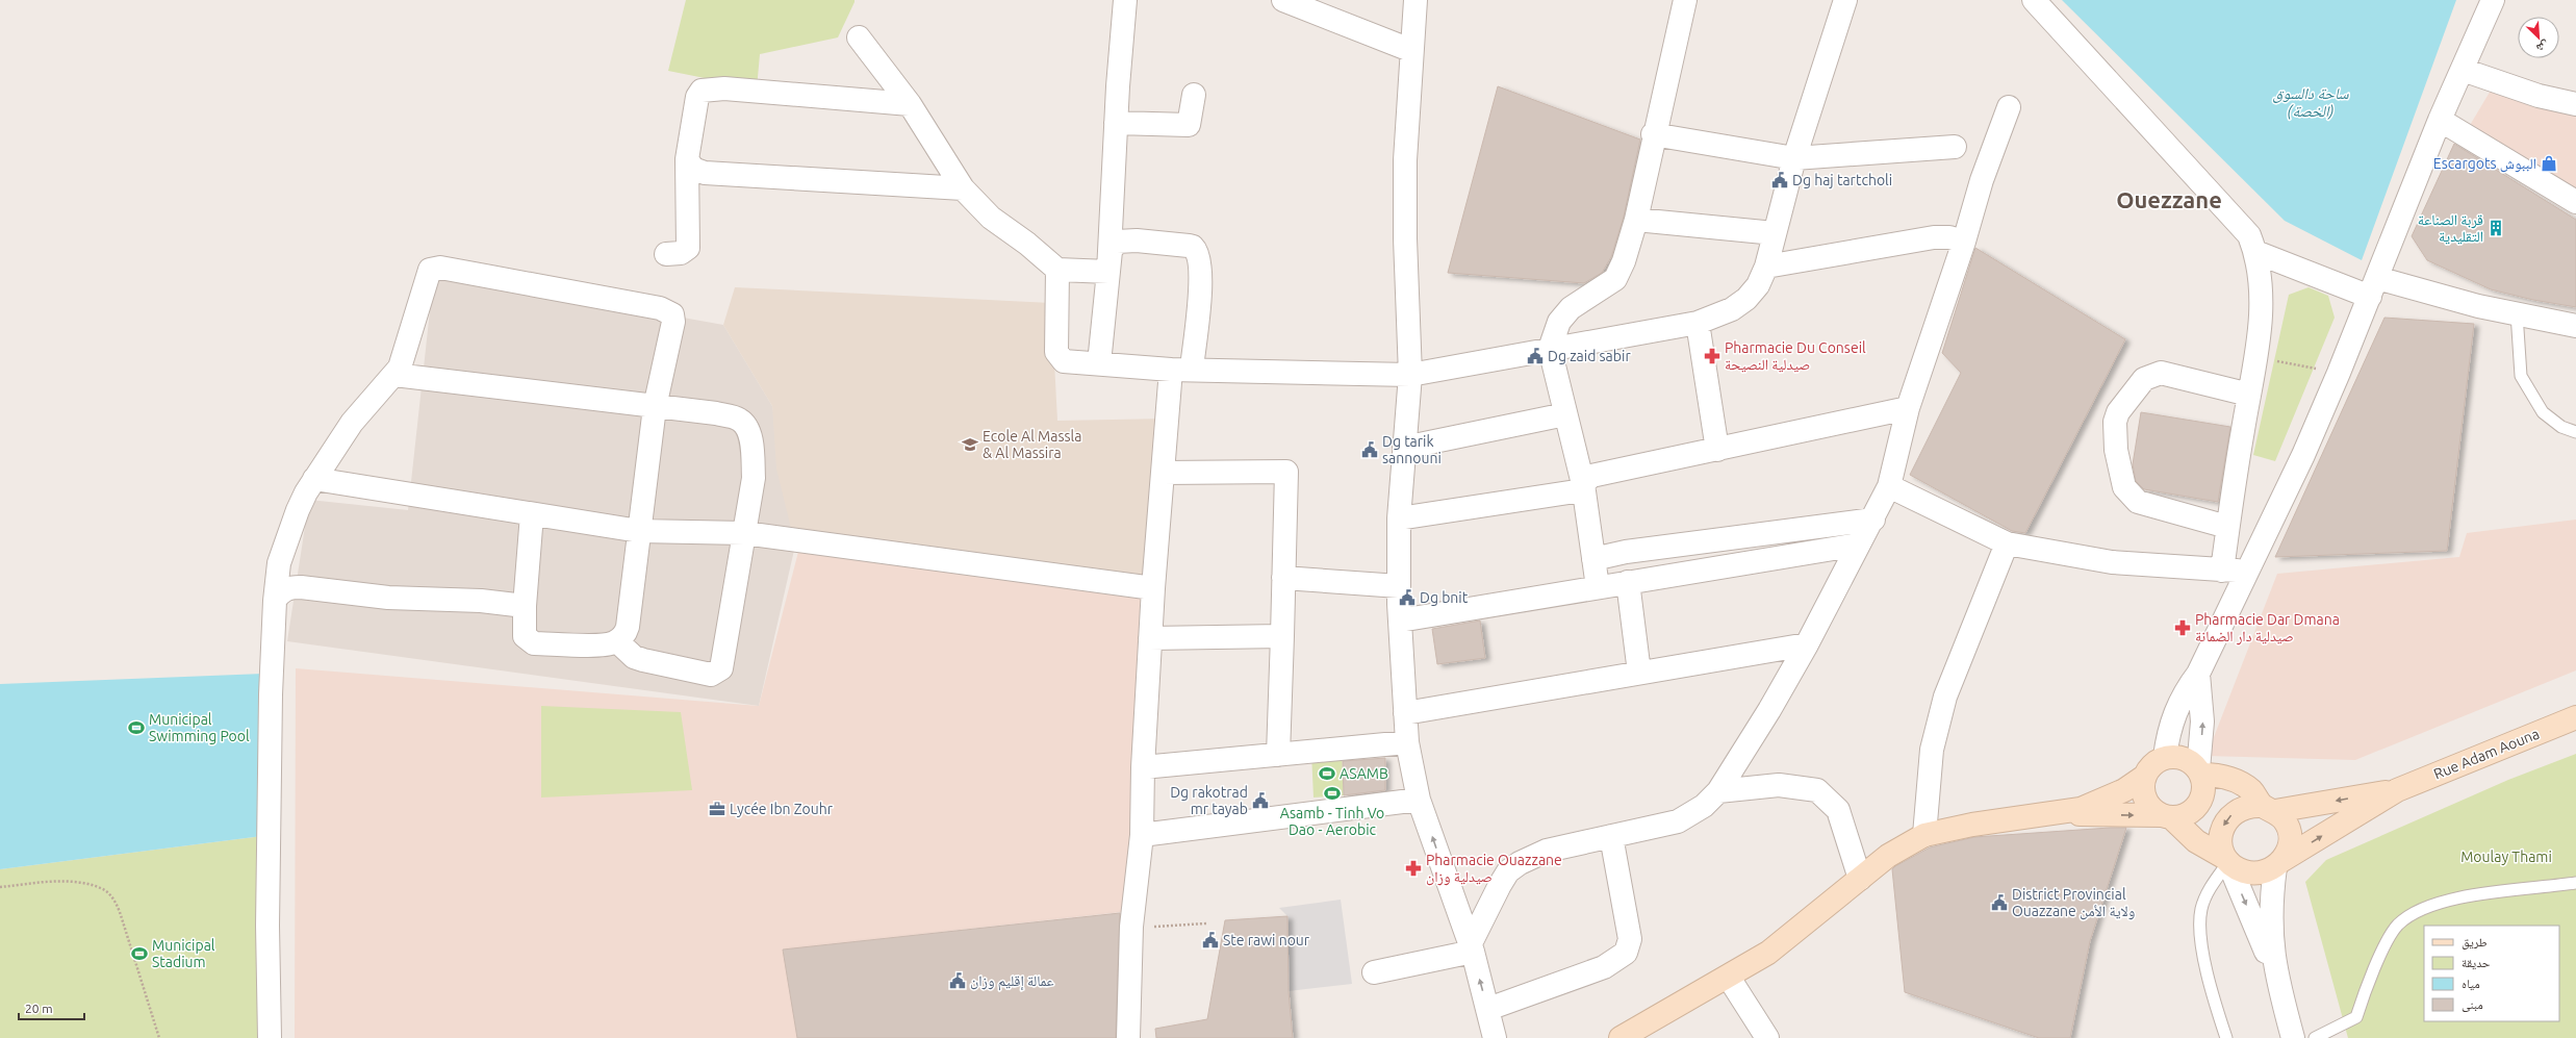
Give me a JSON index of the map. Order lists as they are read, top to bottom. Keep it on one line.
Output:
{"streets":{"main road":["Rue Adam Aouna"]},"districts":["Ouezzane"],"water":["ساحة دالسوق (الخصة)"],"parks":["Moulay Thami"],"places":{"shop":["Escargots الببوش"],"public building":["Dg haj tartcholi","Dg zaid sabir","Dg tarik sannouni","Dg bnit","Dg rakotrad mr tayab","District Provincial Ouazzane ولاية الأمن","Ste rawi nour","عمالة إقليم وزان"],"building":["قربة الصناعة التقليدية"],"pharmacy":["Pharmacie Du Conseil صيدلية النصيحة","Pharmacie Dar Dmana صيدلية دار الضمانة","Pharmacie Ouazzane صيدلية وزان"],"school or university":["Ecole Al Massla & Al Massira"],"sports":["Municipal Swimming Pool","ASAMB","Asamb - Tinh Vo Dao - Aerobic","Municipal Stadium"],"office":["Lycée Ibn Zouhr"]},"legend":["طريق","حديقة","مياه","مبنى"],"scale_bar":"20 m","north":"bottom right"}
